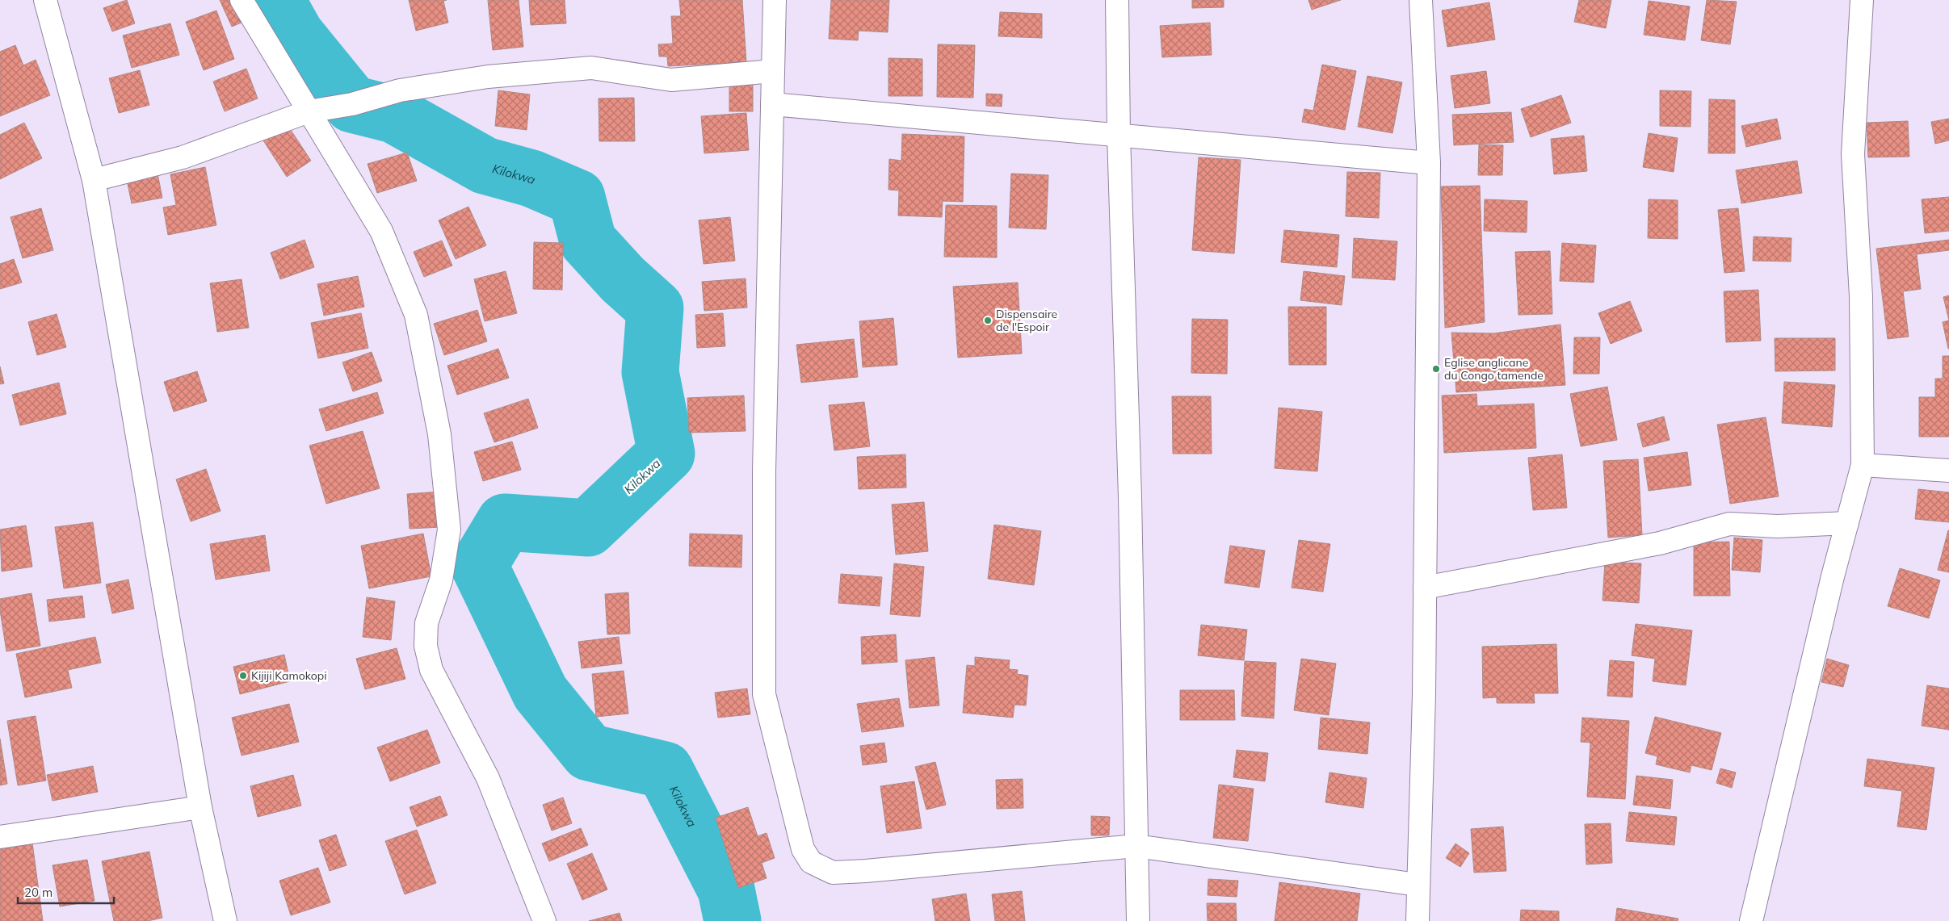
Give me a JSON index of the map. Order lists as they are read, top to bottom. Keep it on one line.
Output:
{"water":["Kilokwa"],"places":["Dispensaire de l'Espoir","Eglise anglicane du Congo tamende","Kijiji Kamokopi"],"scale_bar":"20 m"}
